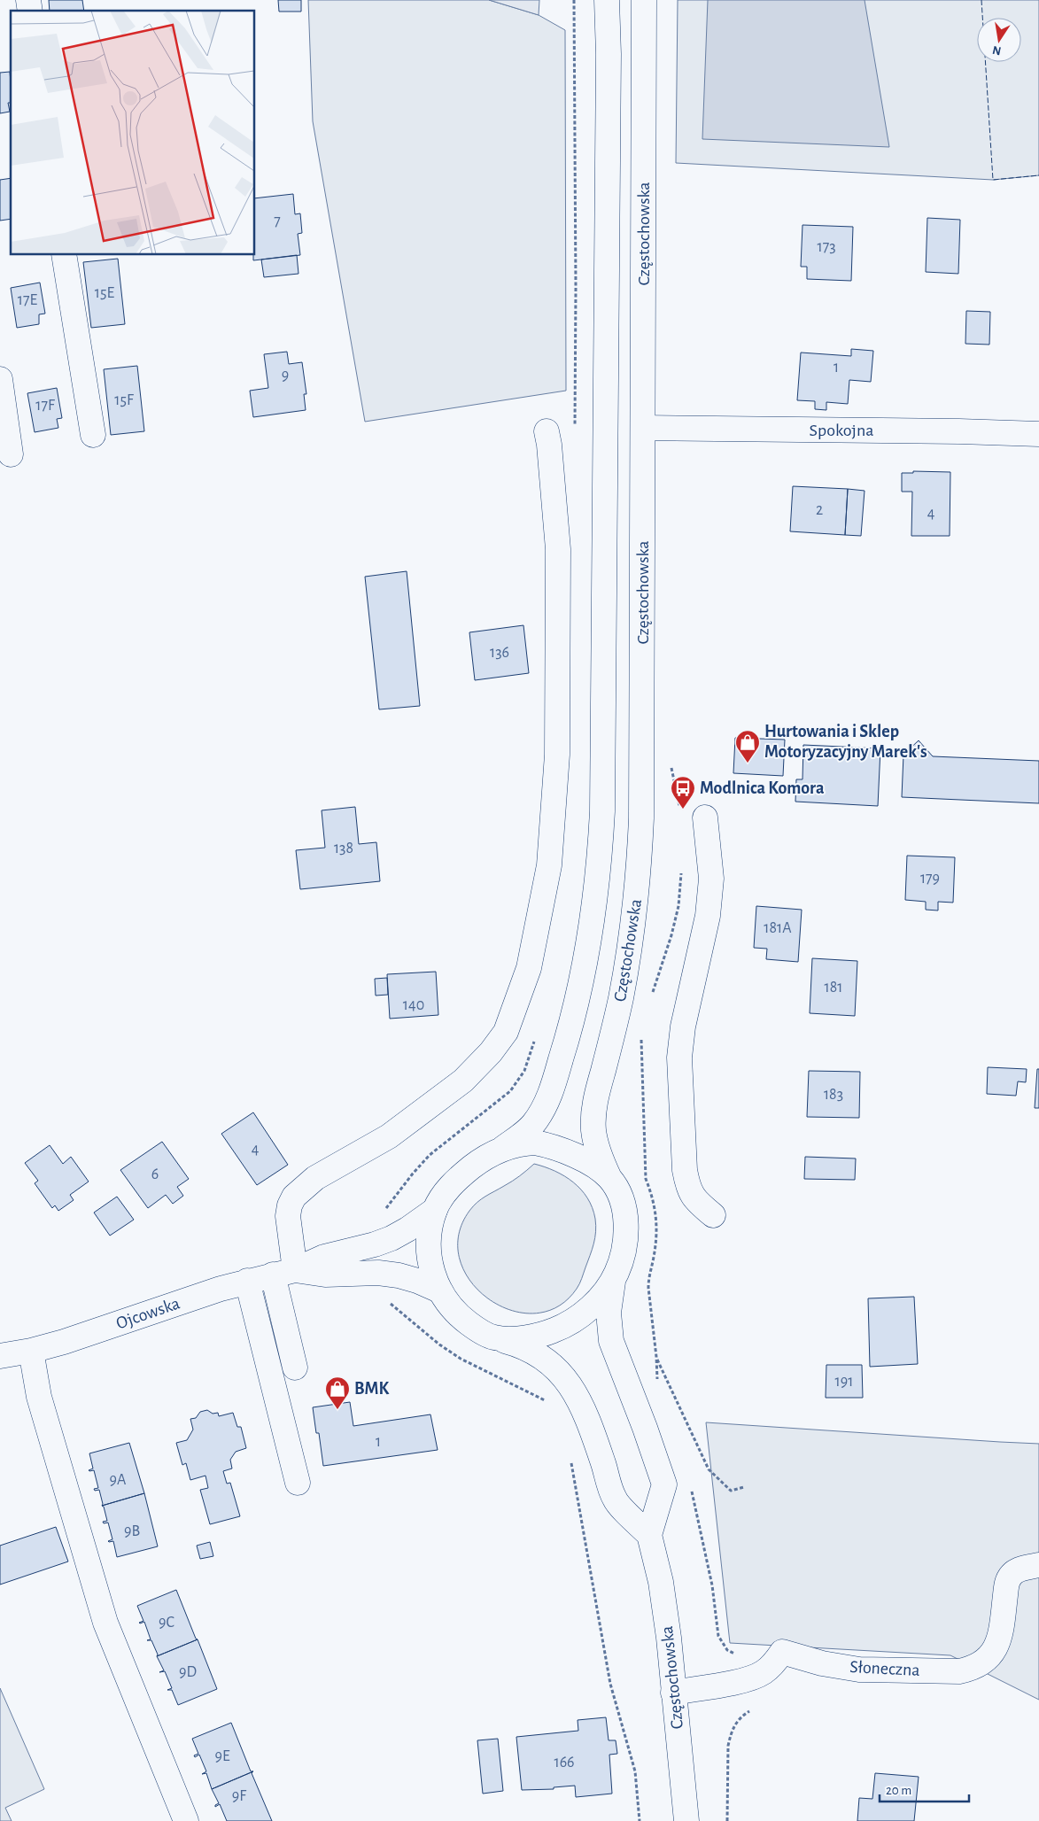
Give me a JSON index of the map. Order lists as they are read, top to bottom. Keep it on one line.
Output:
{"streets":{"main road":["Częstochowska","Spokojna","Ojcowska","Słoneczna"]},"crossings":[["Częstochowska","Spokojna"],["Częstochowska","Słoneczna"]],"places":{"shop":["Hurtowania i Sklep Motoryzacyjny Marek's","BMK"],"bus stop":["Modlnica Komora"]},"house_numbers":["7","173","15E","17E","1","9","15F","17F","2","4","136","138","179","181A","181","140","183","4","6","191","1","9A","9B","9C","9D","9E","166","9F"],"scale_bar":"20 m","north":"bottom"}
